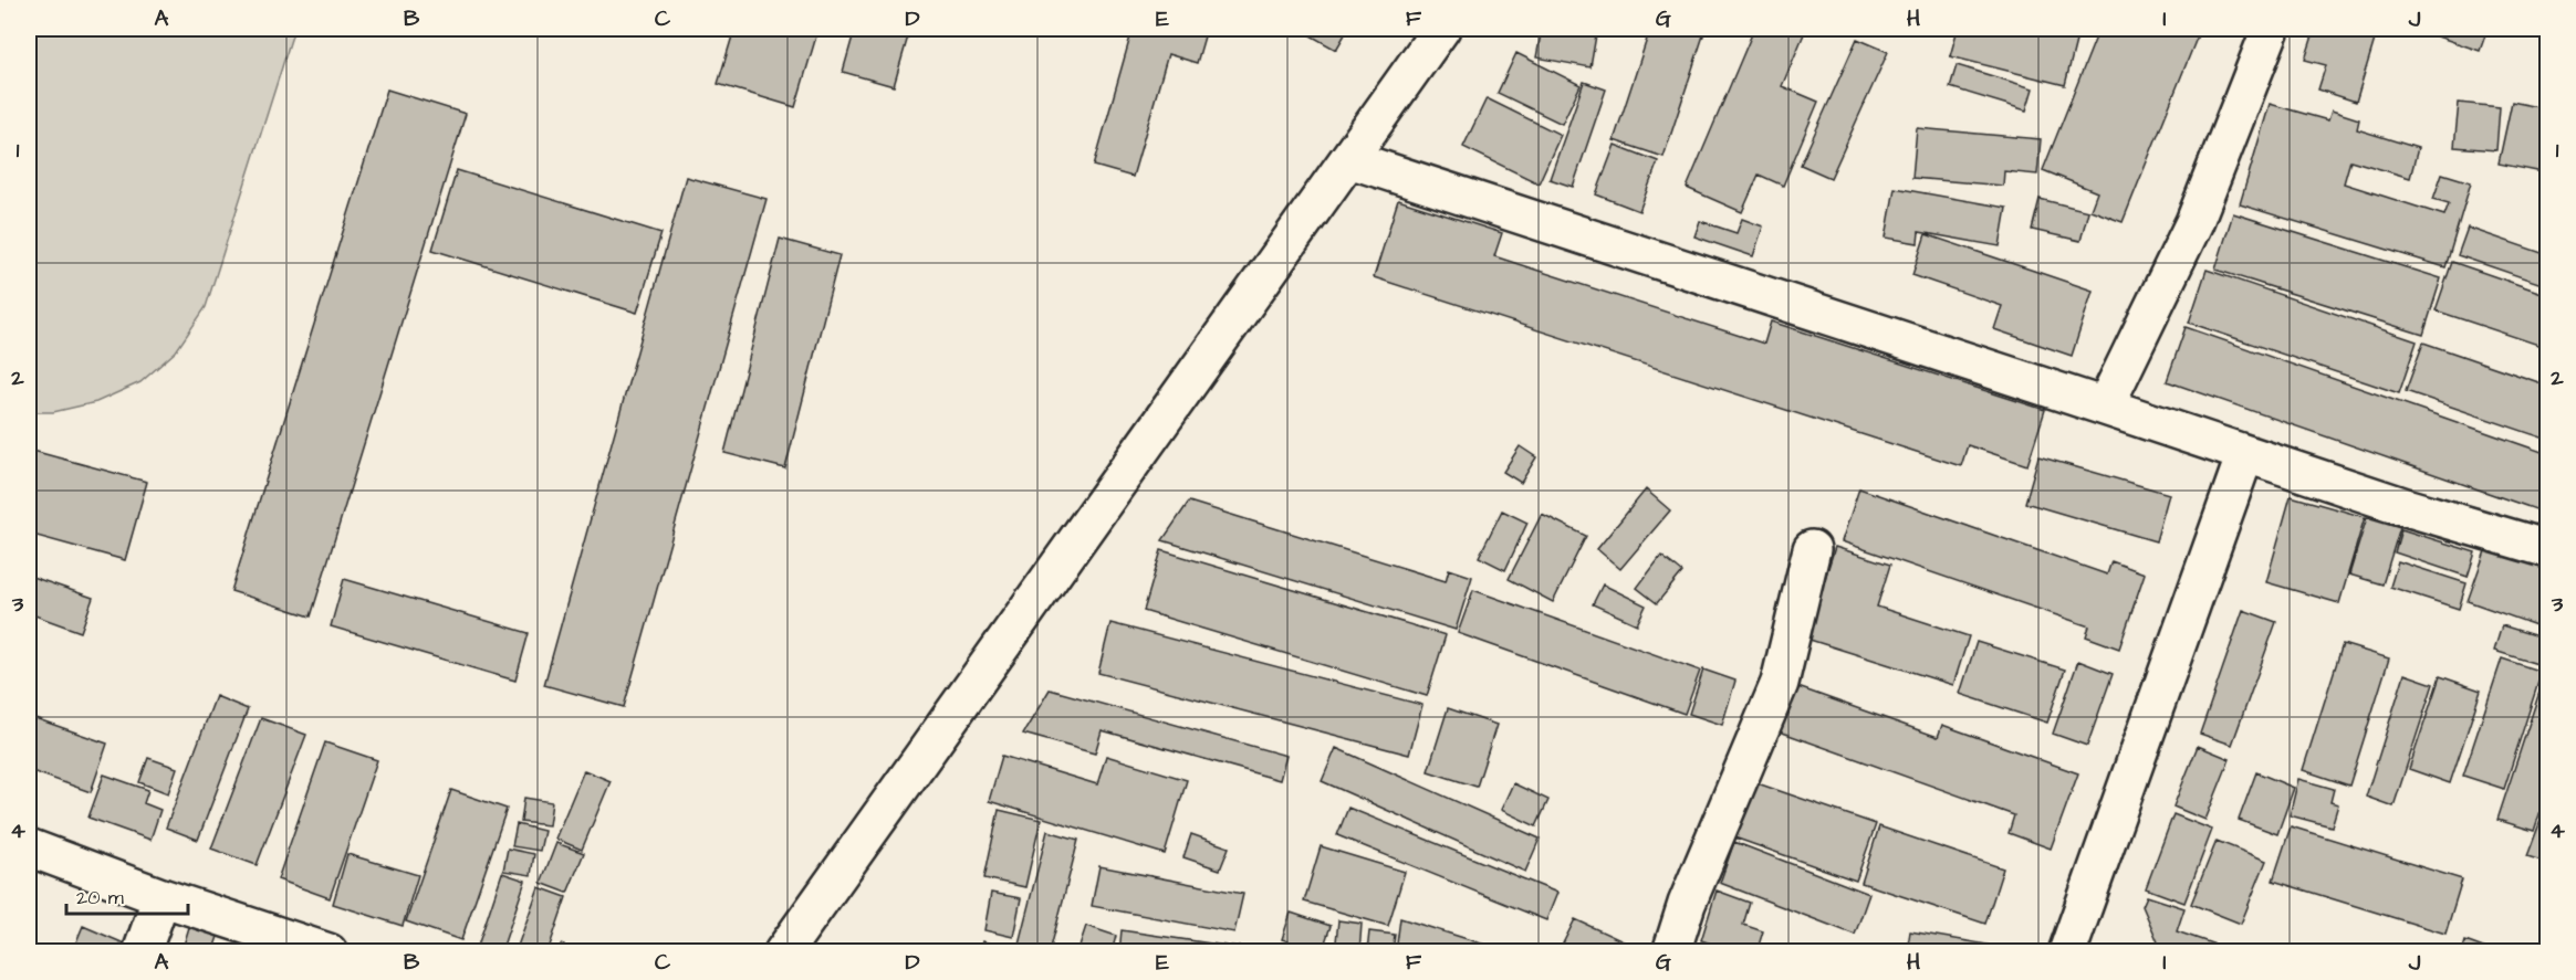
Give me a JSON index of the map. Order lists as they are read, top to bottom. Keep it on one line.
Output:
{"scale_bar":"20 m","grid":{"columns":["A","B","C","D","E","F","G","H","I","J"],"rows":["1","2","3","4"]}}
